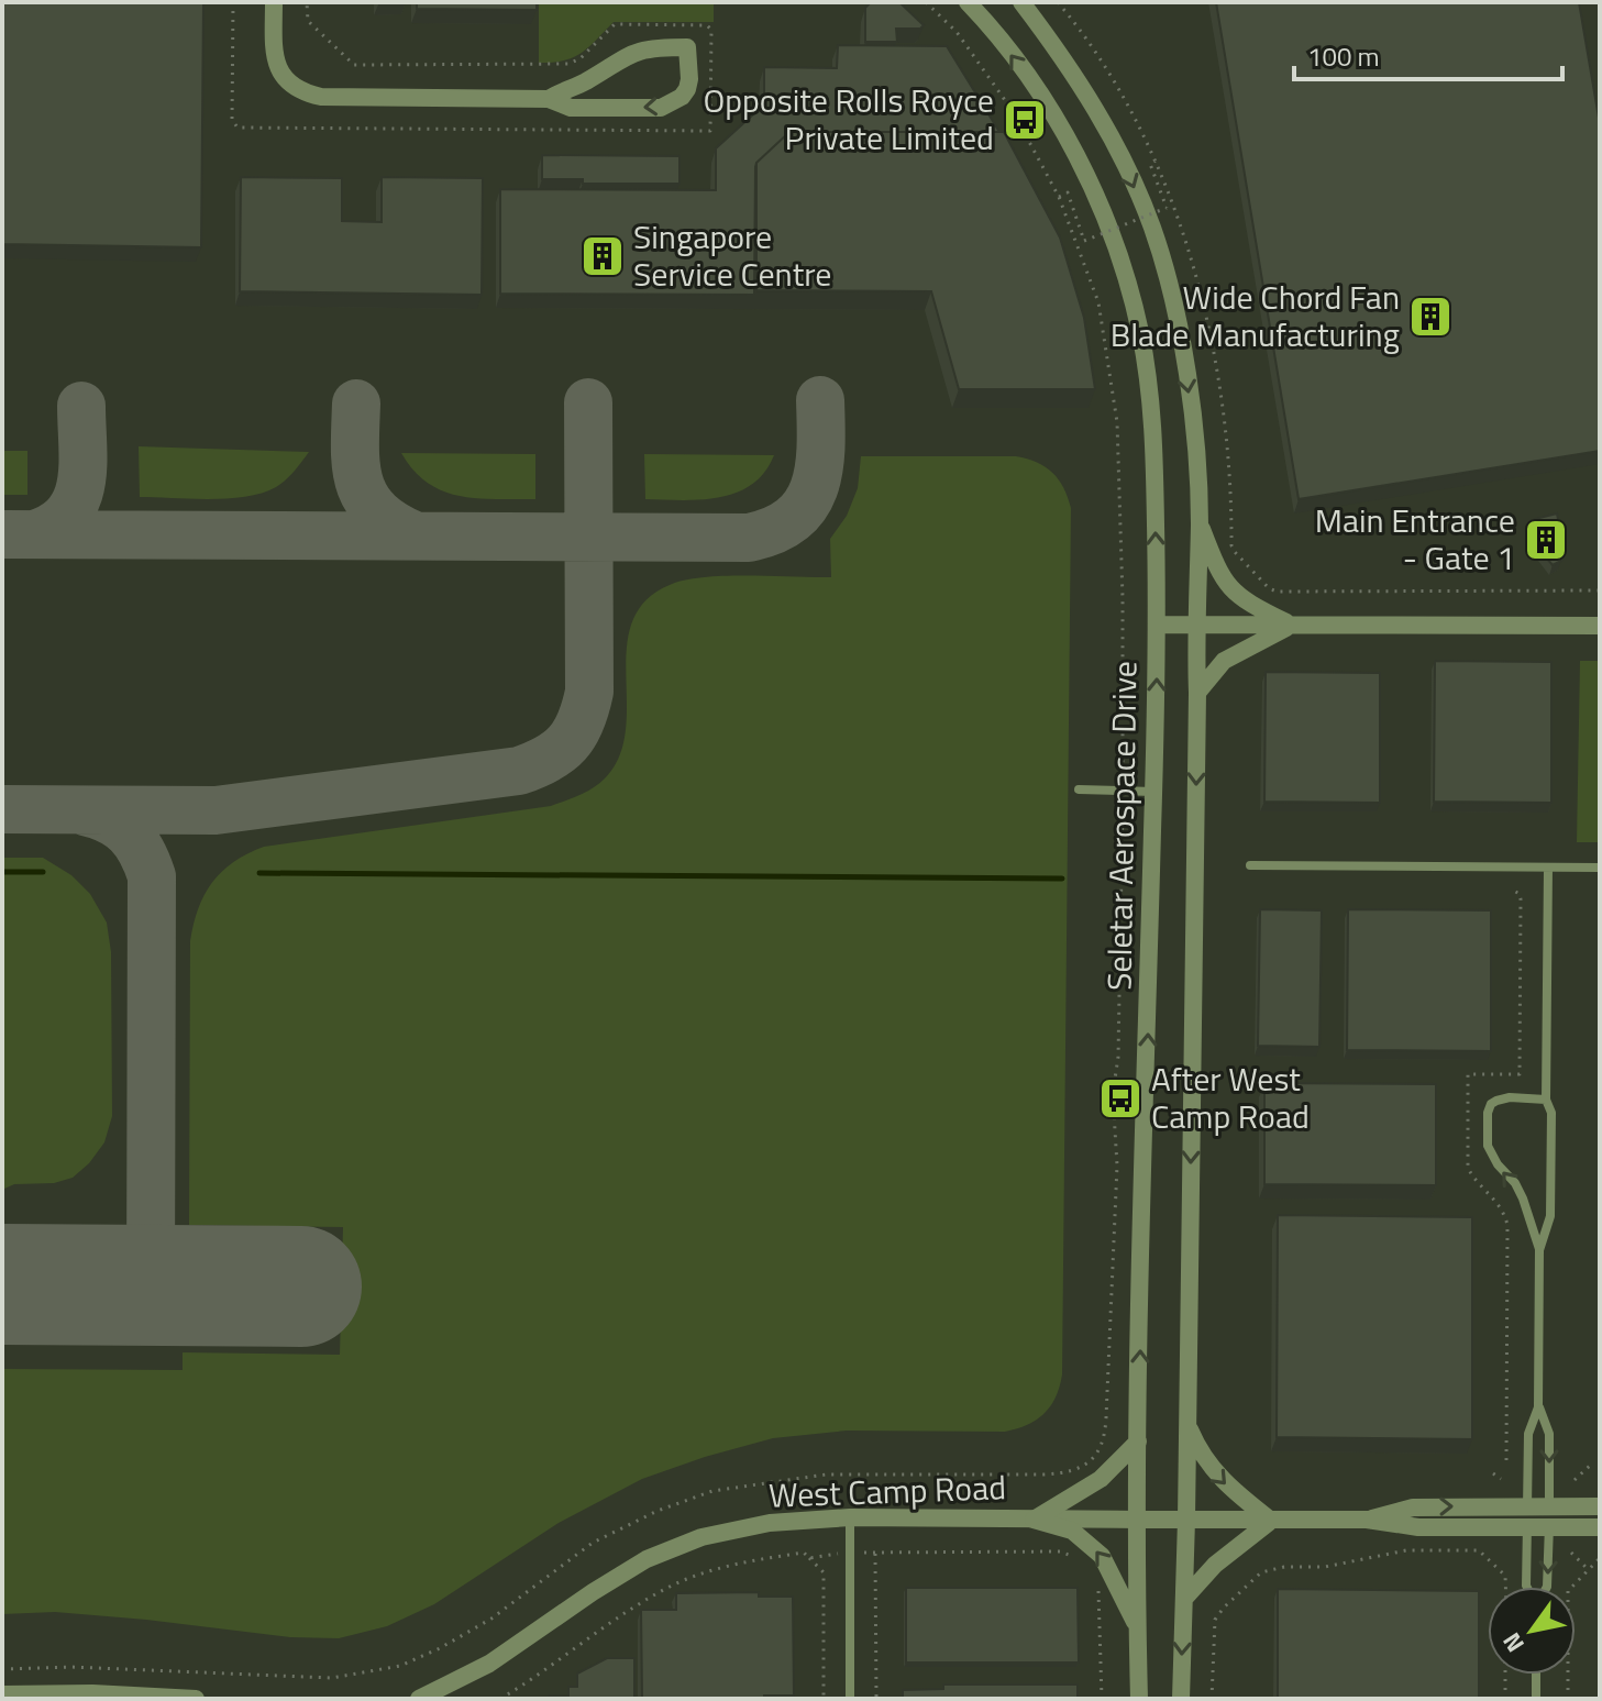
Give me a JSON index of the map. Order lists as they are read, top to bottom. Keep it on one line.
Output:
{"streets":{"street":["Seletar Aerospace Drive","West Camp Road"]},"crossings":[["Seletar Aerospace Drive","West Camp Road"]],"places":{"bus stop":["Opposite Rolls Royce Private Limited","After West Camp Road"],"building":["Singapore Service Centre","Wide Chord Fan Blade Manufacturing","Main Entrance - Gate 1"]},"scale_bar":"100 m","north":"bottom left"}
